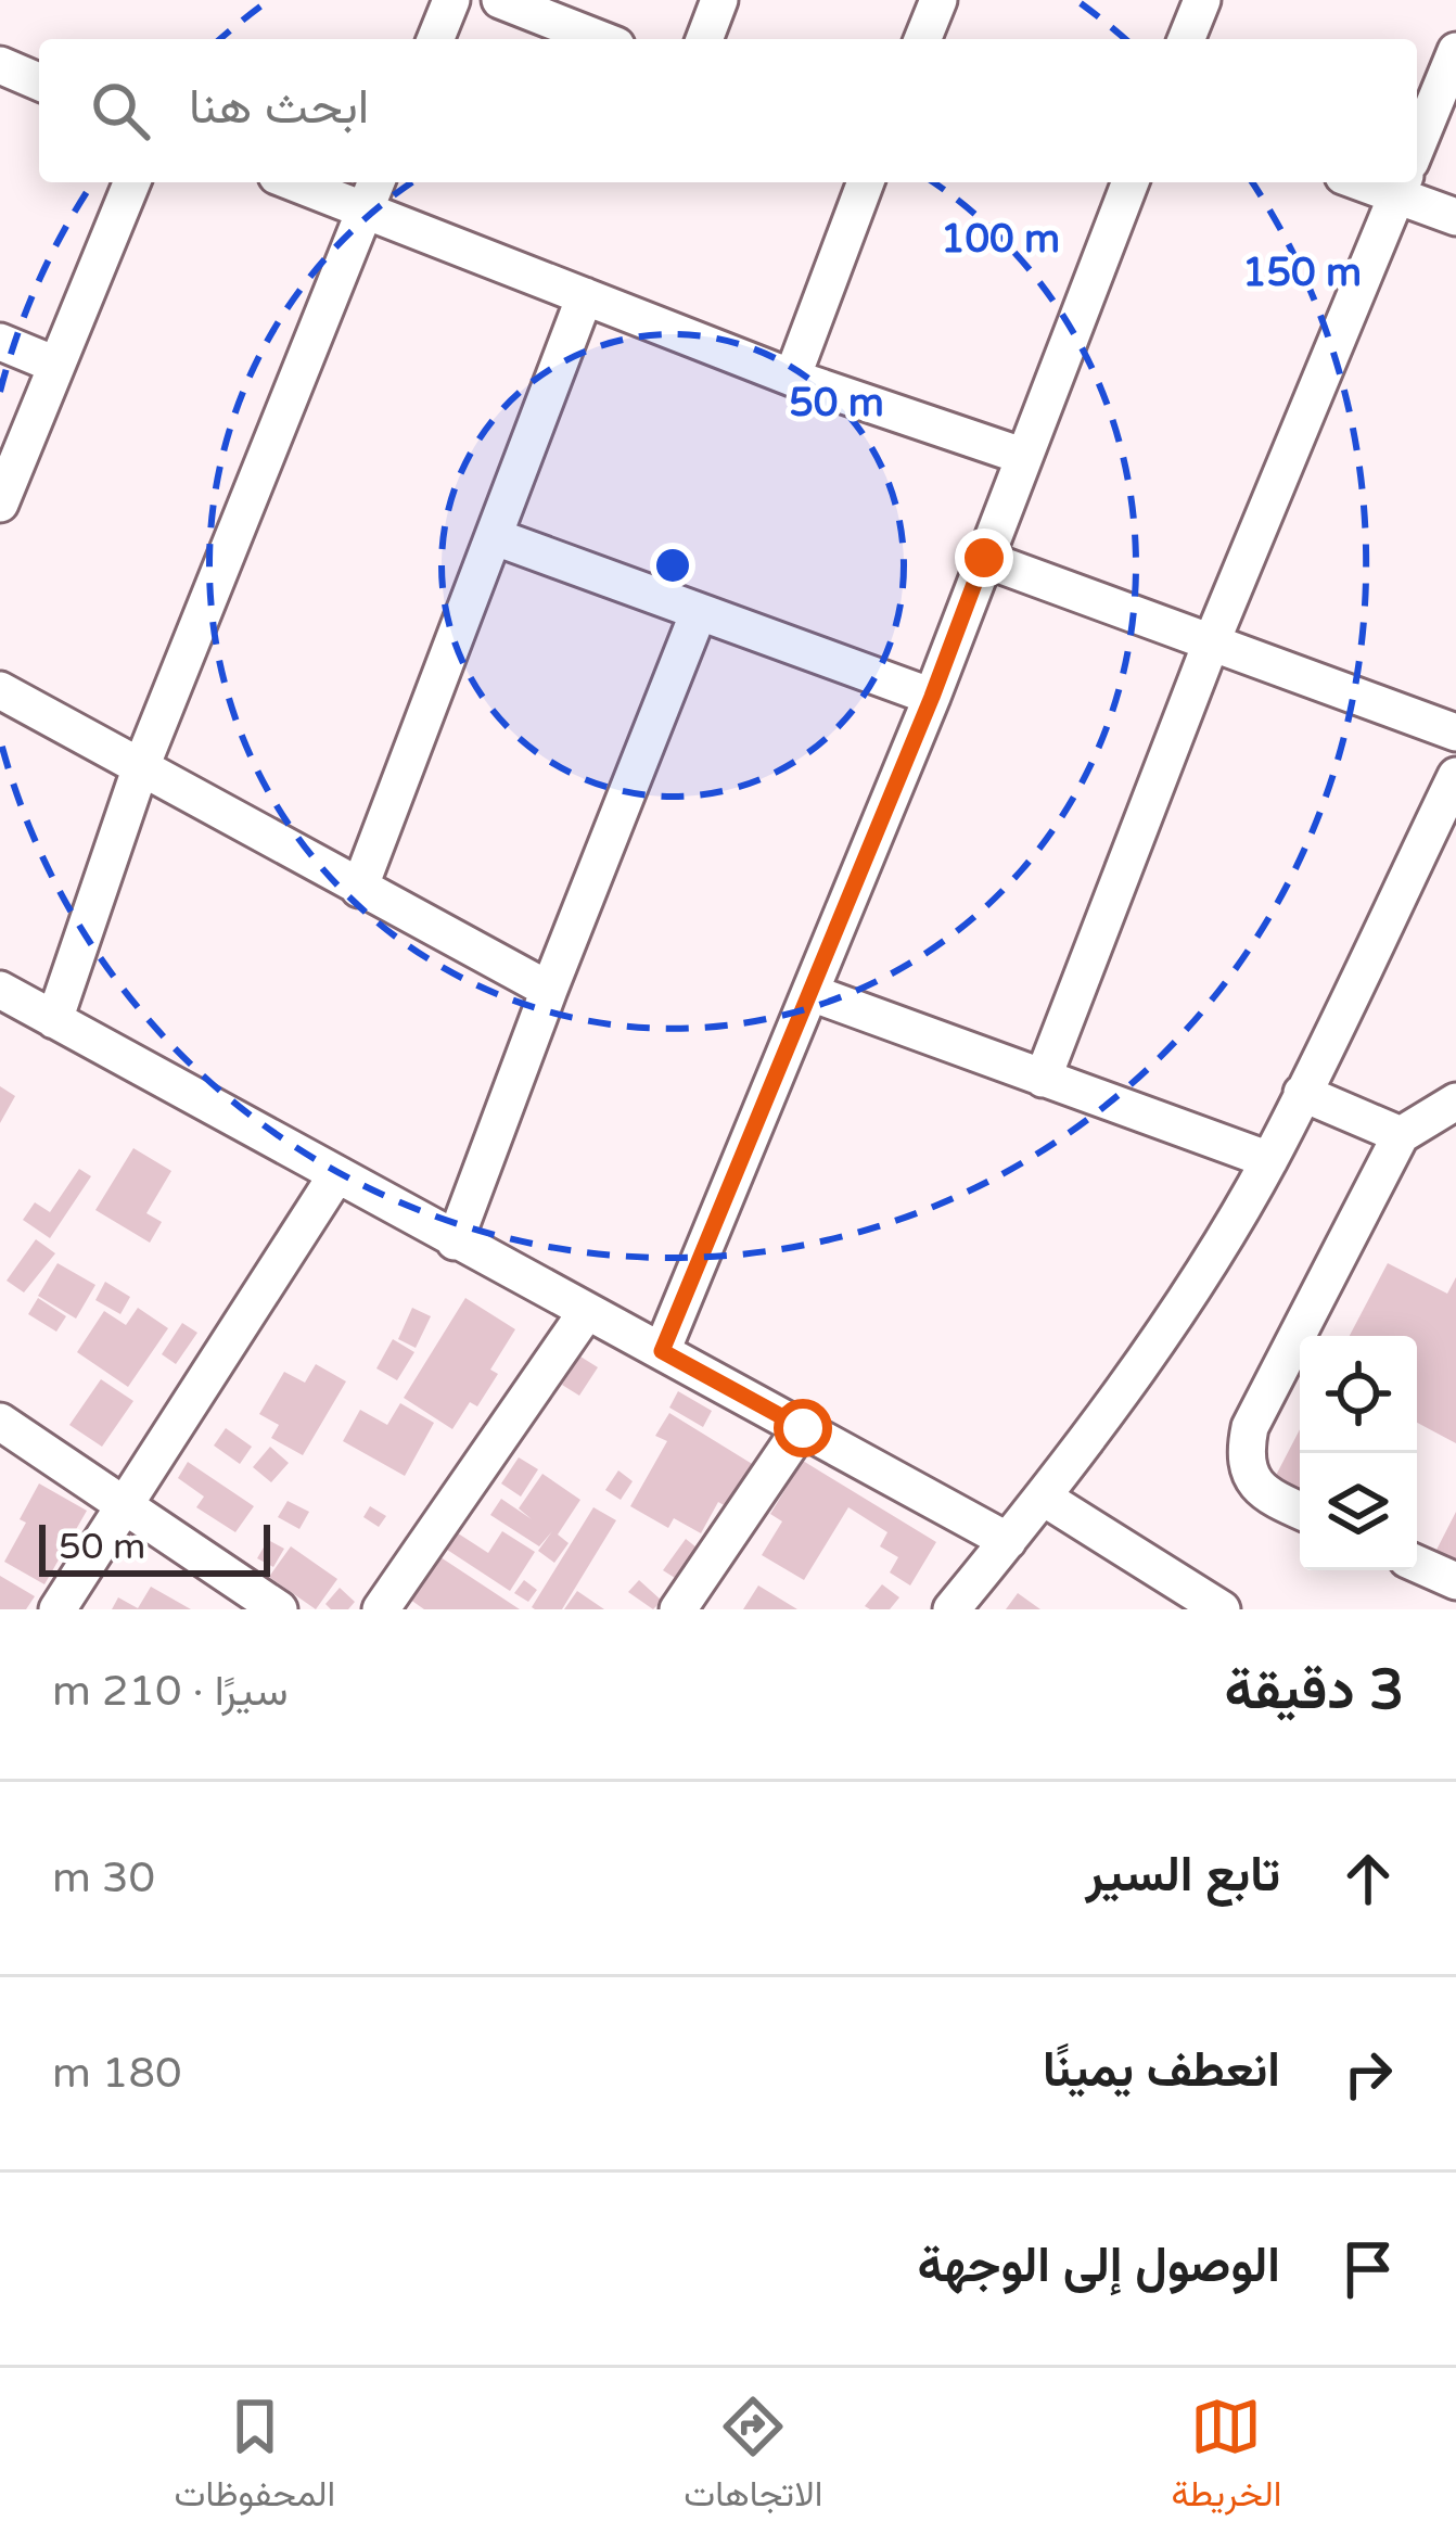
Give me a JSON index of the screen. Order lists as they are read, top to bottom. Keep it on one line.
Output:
{"scale_bar":"50 m","page":{"search":"ابحث هنا","scale":"50 m","heading":["3 دقيقة","سيرًا · 210 m"],"list":[["تابع السير","30 m"],["انعطف يمينًا","180 m"],"الوصول إلى الوجهة"],"nav":["الخريطة","الاتجاهات","المحفوظات"]},"rings":["100 m","150 m","50 m"]}
